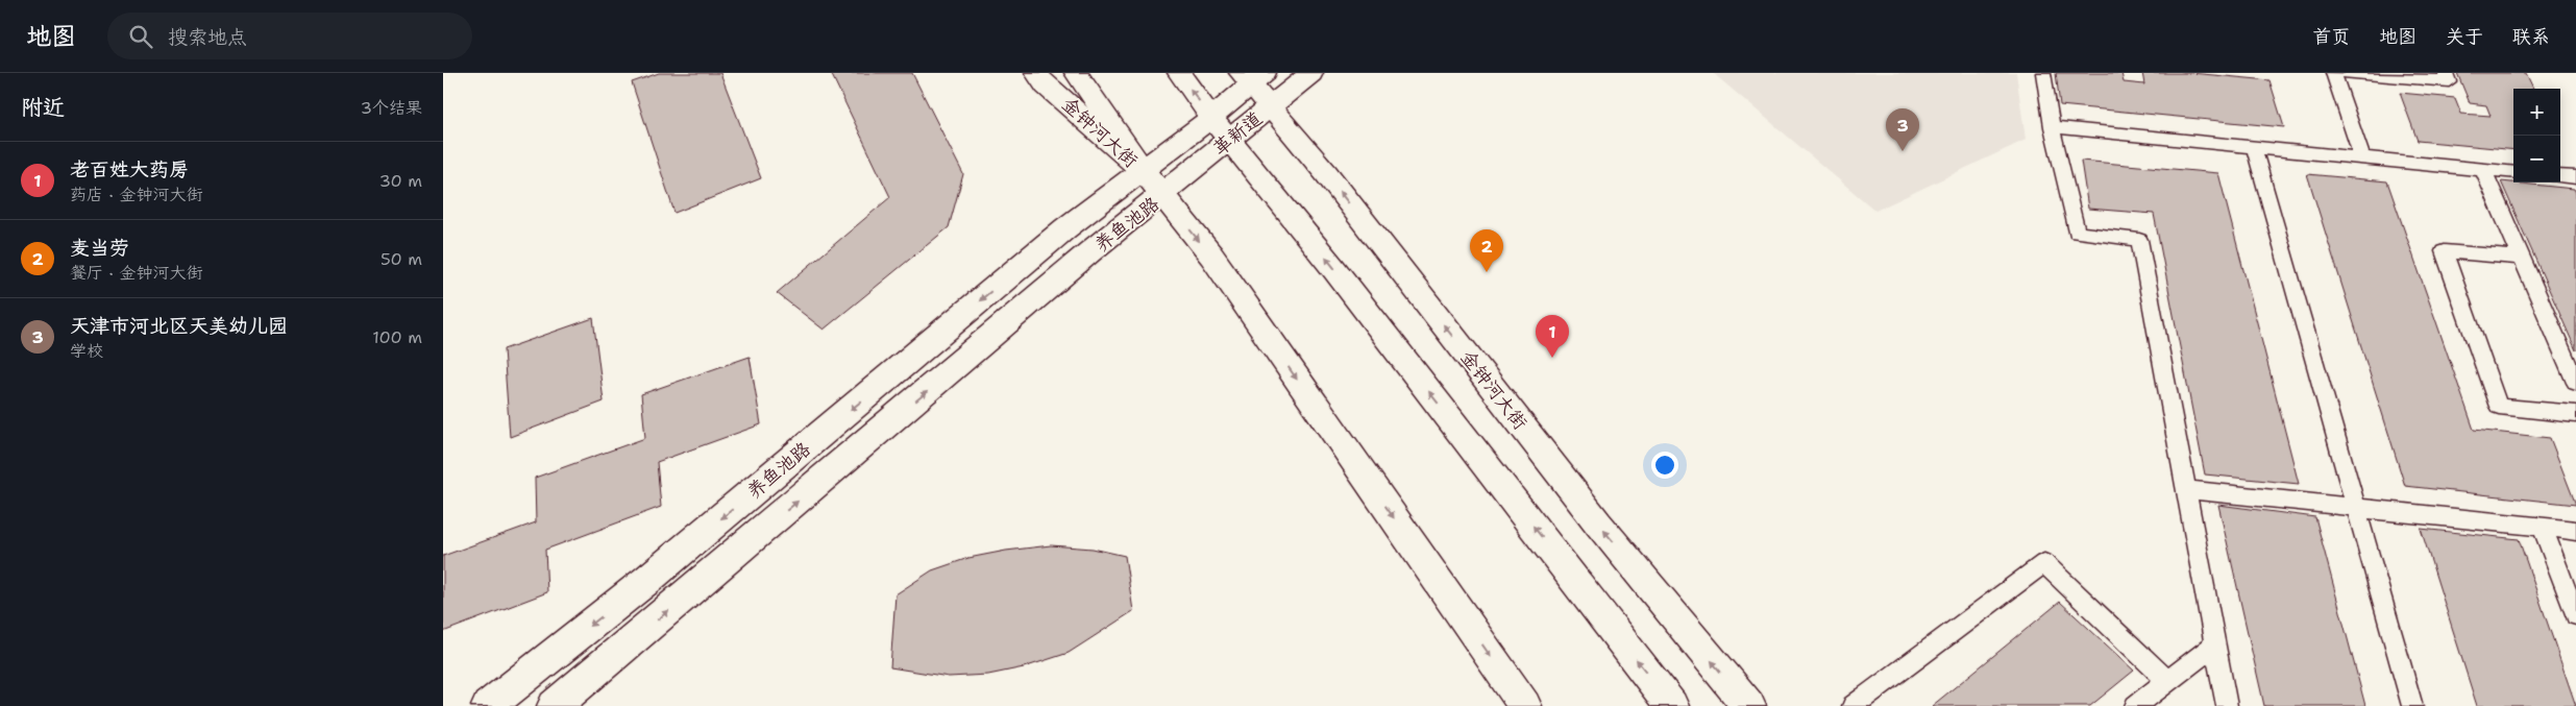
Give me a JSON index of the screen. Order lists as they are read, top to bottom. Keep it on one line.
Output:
{"streets":{"street":["金钟河大街","革新道","养鱼池路"]},"crossings":[["金钟河大街","革新道"],["金钟河大街","养鱼池路"],["革新道","养鱼池路"]],"page":{"header":"地图","search":"搜索地点","nav":["首页","地图","关于","联系"],"heading":["附近","3个结果"],"map_buttons":["+","−"],"pins":["3","2","1"],"list":[{"mark":"1","name":"老百姓大药房","note":"药店 · 金钟河大街","value":"30 m"},{"mark":"2","name":"麦当劳","note":"餐厅 · 金钟河大街","value":"50 m"},{"mark":"3","name":"天津市河北区天美幼儿园","note":"学校","value":"100 m"}]}}
